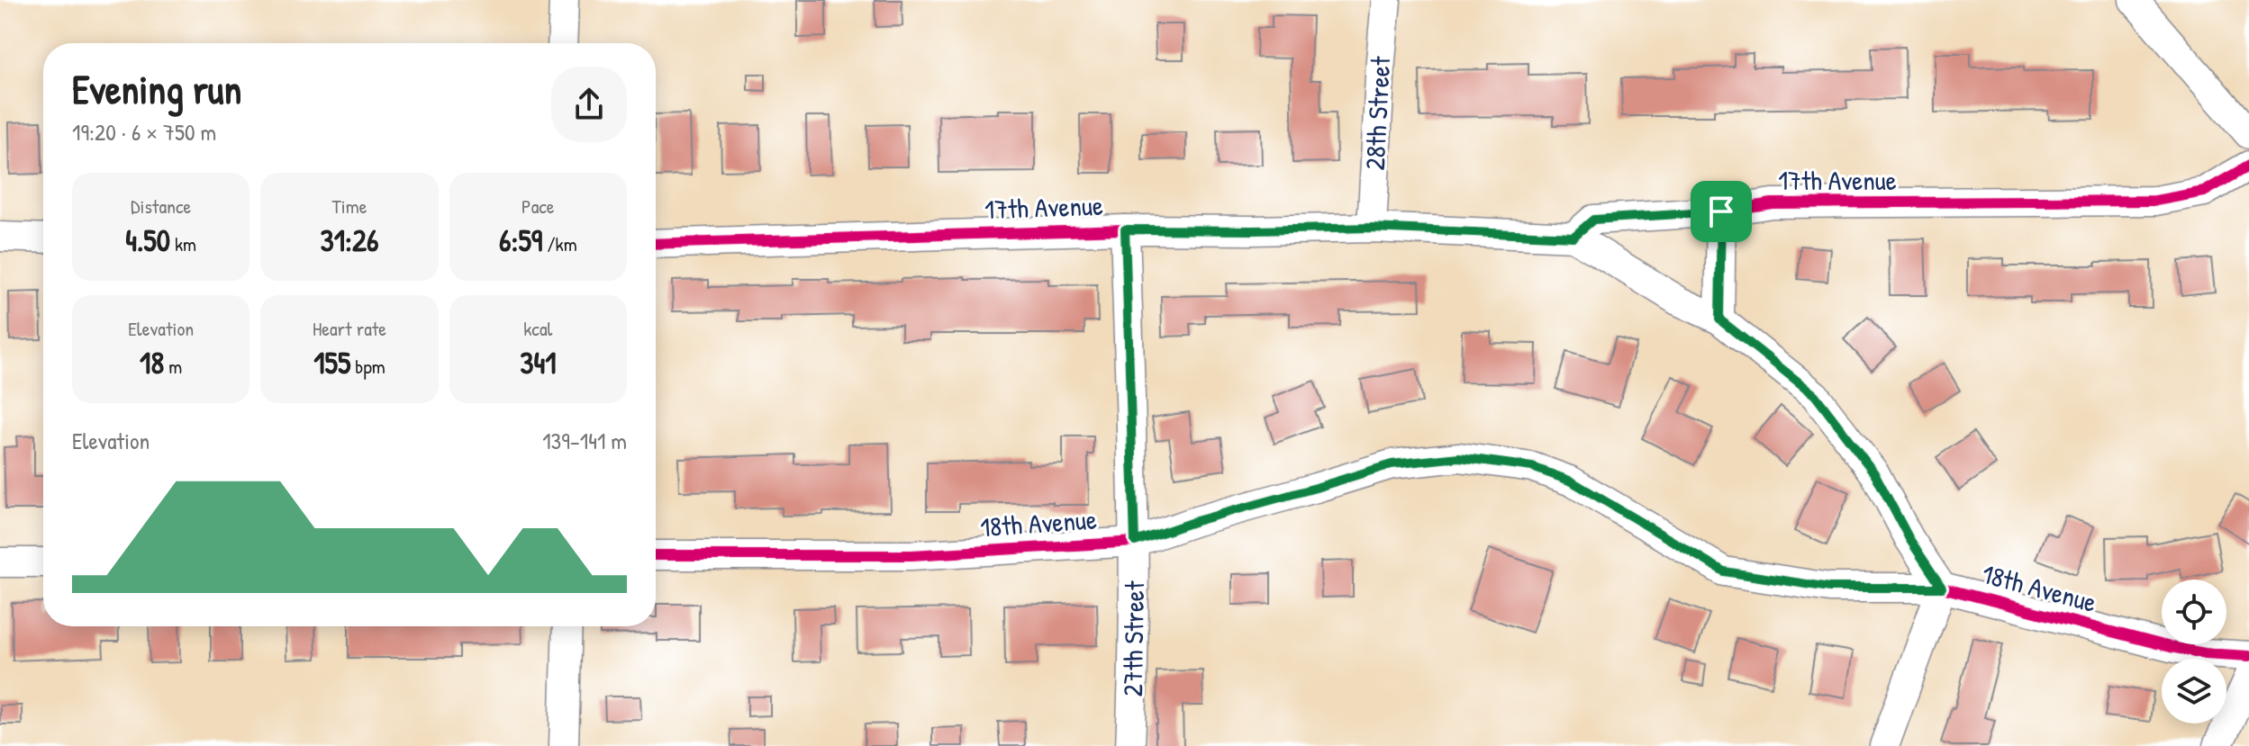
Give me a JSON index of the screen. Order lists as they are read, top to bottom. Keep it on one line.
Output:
{"streets":{"street":["28th Street","17th Avenue","18th Avenue","27th Street"]},"crossings":[["28th Street","17th Avenue"],["17th Avenue","27th Street"],["18th Avenue","27th Street"]],"page":{"heading":["Evening run","19:20 · 6 × 750 m"],"stats":[["Distance","4.50 km"],["Time","31:26"],["Pace","6:59 /km"],["Elevation","18 m"],["Heart rate","155 bpm"],["kcal","341"]],"chart":["Elevation","139–141 m"]}}
